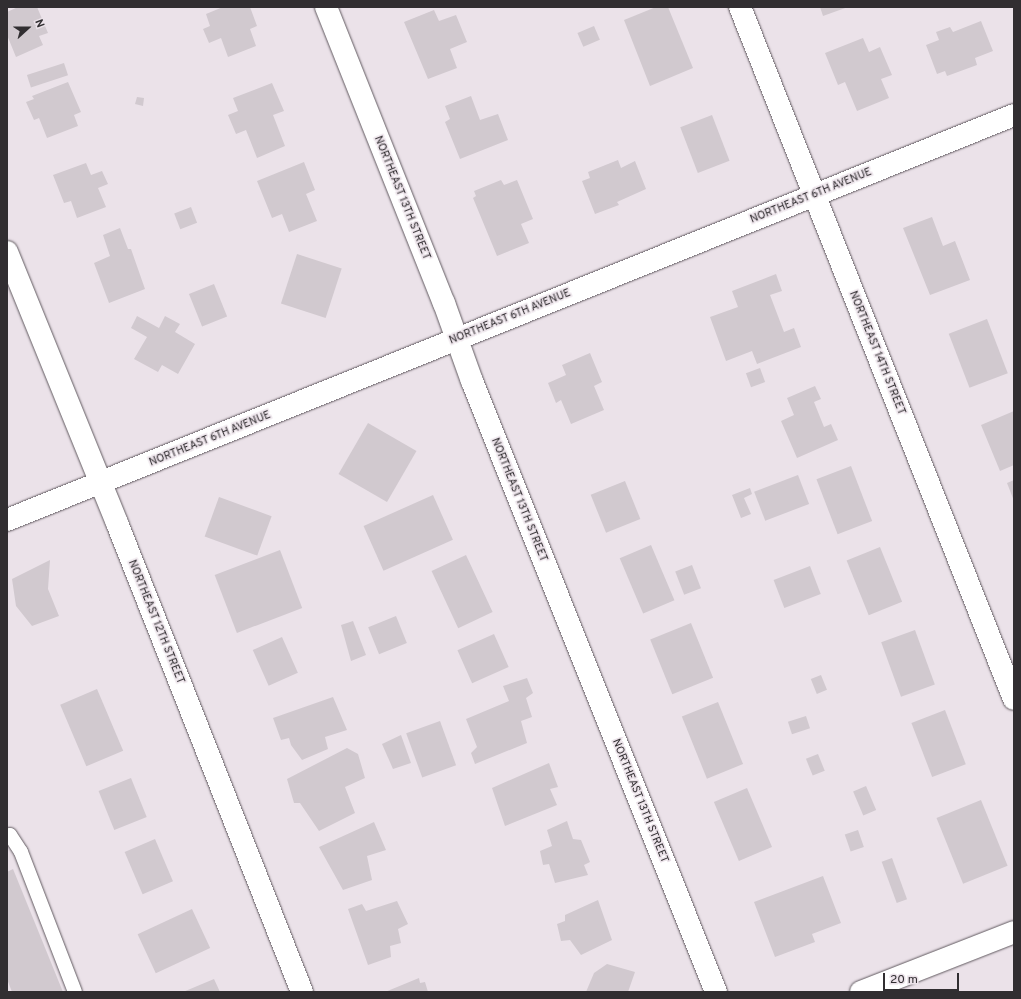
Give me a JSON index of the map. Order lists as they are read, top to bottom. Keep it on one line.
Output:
{"streets":{"street":["NORTHEAST 6TH AVENUE","NORTHEAST 13TH STREET","NORTHEAST 14TH STREET","NORTHEAST 12TH STREET"]},"crossings":[["NORTHEAST 6TH AVENUE","NORTHEAST 13TH STREET"],["NORTHEAST 6TH AVENUE","NORTHEAST 14TH STREET"],["NORTHEAST 6TH AVENUE","NORTHEAST 12TH STREET"]],"scale_bar":"20 m","north":"right"}
